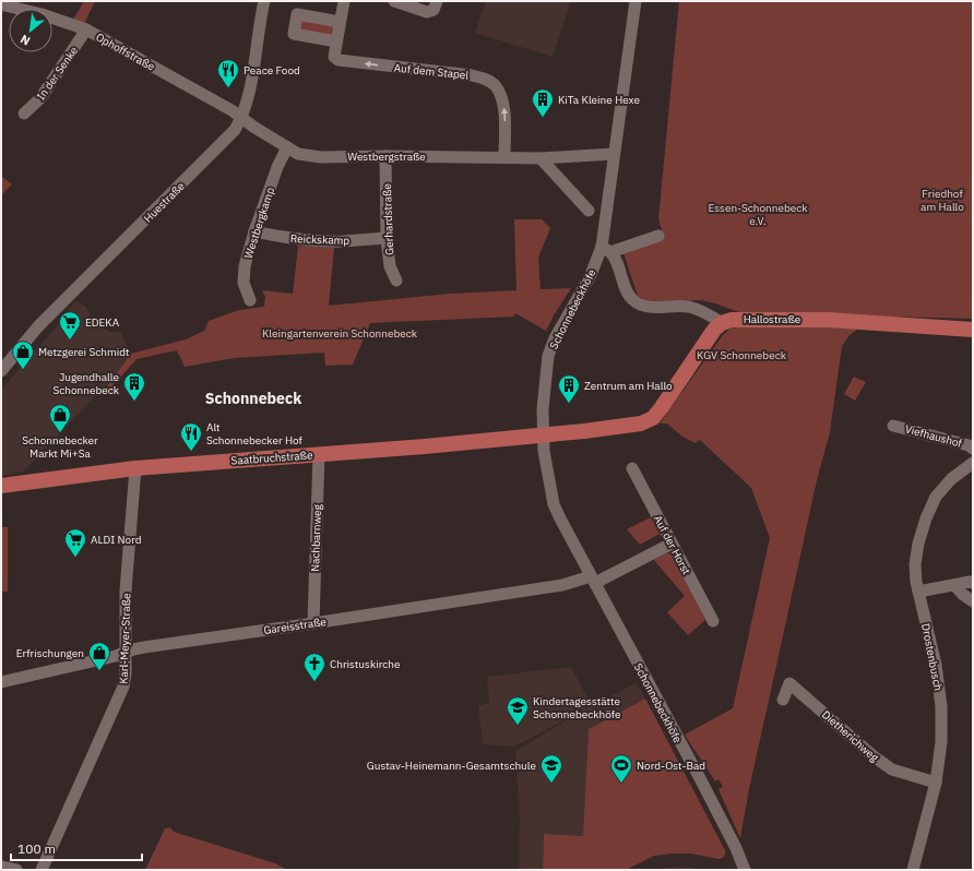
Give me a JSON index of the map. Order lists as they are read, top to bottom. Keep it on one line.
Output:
{"streets":{"main road":["Hallostraße","Saatbruchstraße"],"street":["Ophoffstraße","Auf dem Stapel","In der Senke","Westbergstraße","Huestraße","Gerhardstraße","Westbergkamp","Reickskamp","Schonnebeckhöfe","Viefhaushof","Nachbarnweg","Auf der Horst","Gareisstraße","Karl-Meyer-Straße","Drostenbusch","Dietherichweg"]},"crossings":[["Ophoffstraße","In der Senke"],["Ophoffstraße","Westbergstraße"],["Ophoffstraße","Huestraße"],["Auf dem Stapel","Westbergstraße"],["Westbergstraße","Huestraße"],["Westbergstraße","Gerhardstraße"],["Westbergstraße","Westbergkamp"],["Westbergstraße","Schonnebeckhöfe"],["Gerhardstraße","Reickskamp"],["Westbergkamp","Reickskamp"],["Schonnebeckhöfe","Saatbruchstraße"],["Schonnebeckhöfe","Gareisstraße"],["Saatbruchstraße","Nachbarnweg"],["Saatbruchstraße","Karl-Meyer-Straße"],["Nachbarnweg","Gareisstraße"],["Gareisstraße","Karl-Meyer-Straße"],["Drostenbusch","Dietherichweg"]],"one_way":["Auf dem Stapel"],"districts":["Schonnebeck"],"parks":["Friedhof am Hallo","Essen-Schonnebeck e.V.","Kleingartenverein Schonnebeck","KGV Schonnebeck"],"places":{"restaurant":["Peace Food","Alt Schonnebecker Hof"],"building":["KiTa Kleine Hexe","Jugendhalle Schonnebeck","Zentrum am Hallo"],"supermarket":["EDEKA","ALDI Nord"],"shop":["Metzgerei Schmidt","Schonnebecker Markt Mi+Sa","Erfrischungen"],"church":["Christuskirche"],"school or university":["Kindertagesstätte Schonnebeckhöfe","Gustav-Heinemann-Gesamtschule"],"sports":["Nord-Ost-Bad"]},"scale_bar":"100 m","north":"bottom left"}
